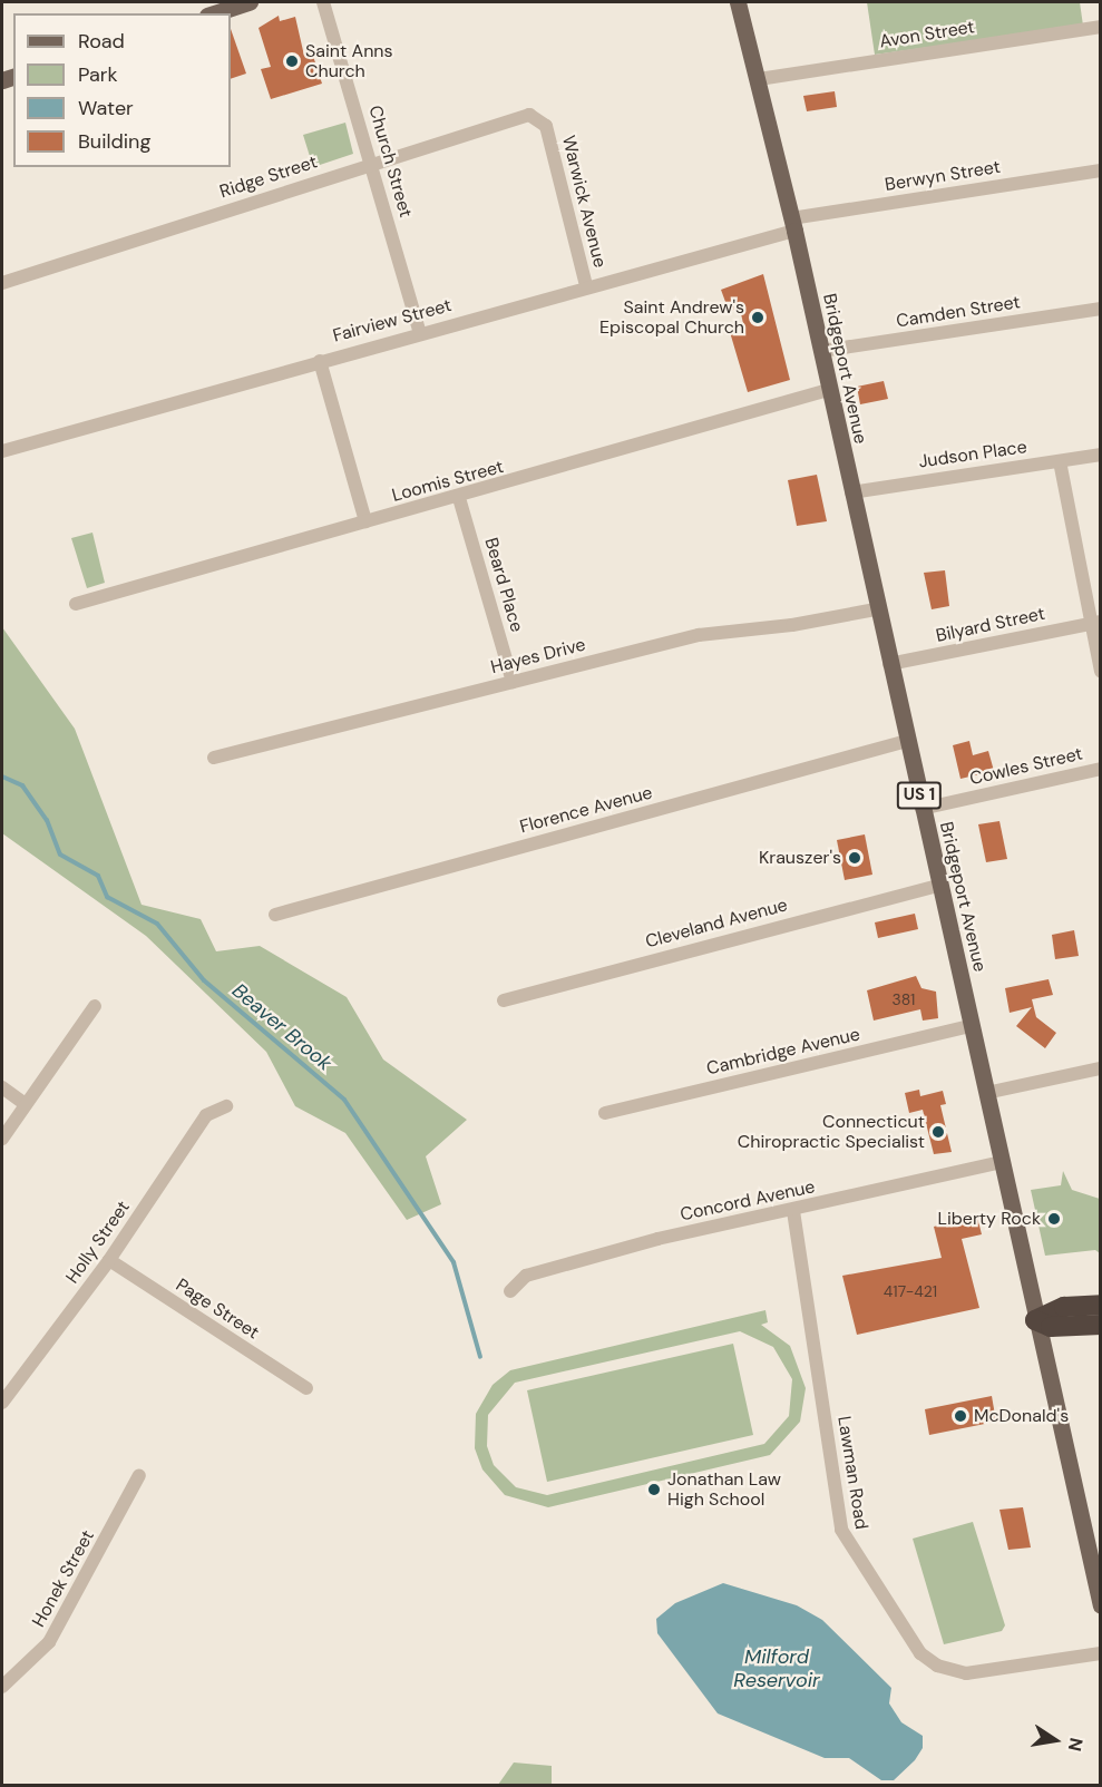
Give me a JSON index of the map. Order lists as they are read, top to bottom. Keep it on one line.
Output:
{"streets":{"main road":["Bridgeport Avenue","US 1"],"street":["Avon Street","Church Street","Berwyn Street","Ridge Street","Warwick Avenue","Camden Street","Fairview Street","Judson Place","Loomis Street","Beard Place","Bilyard Street","Hayes Drive","Cowles Street","Florence Avenue","Cleveland Avenue","Cambridge Avenue","Concord Avenue","Holly Street","Page Street","Lawman Road","Honek Street"]},"crossings":[["Avon Street","Bridgeport Avenue"],["Church Street","Ridge Street"],["Church Street","Fairview Street"],["Berwyn Street","Fairview Street"],["Berwyn Street","Bridgeport Avenue"],["Ridge Street","Warwick Avenue"],["Warwick Avenue","Fairview Street"],["Camden Street","Bridgeport Avenue"],["Fairview Street","Bridgeport Avenue"],["Bridgeport Avenue","Judson Place"],["Bridgeport Avenue","Loomis Street"],["Bridgeport Avenue","Bilyard Street"],["Bridgeport Avenue","Hayes Drive"],["Bridgeport Avenue","Cowles Street"],["Bridgeport Avenue","Florence Avenue"],["Bridgeport Avenue","Cleveland Avenue"],["Bridgeport Avenue","Cambridge Avenue"],["Bridgeport Avenue","Concord Avenue"],["Loomis Street","Beard Place"],["Beard Place","Hayes Drive"],["Concord Avenue","Lawman Road"],["Holly Street","Page Street"]],"water":["Beaver Brook","Milford Reservoir"],"places":["Saint Anns Church","Saint Andrew's Episcopal Church","Krauszer's","Connecticut Chiropractic Specialist","Liberty Rock","McDonald's","Jonathan Law High School"],"house_numbers":["381","417-421"],"legend":["Road","Park","Water","Building"],"north":"right"}
